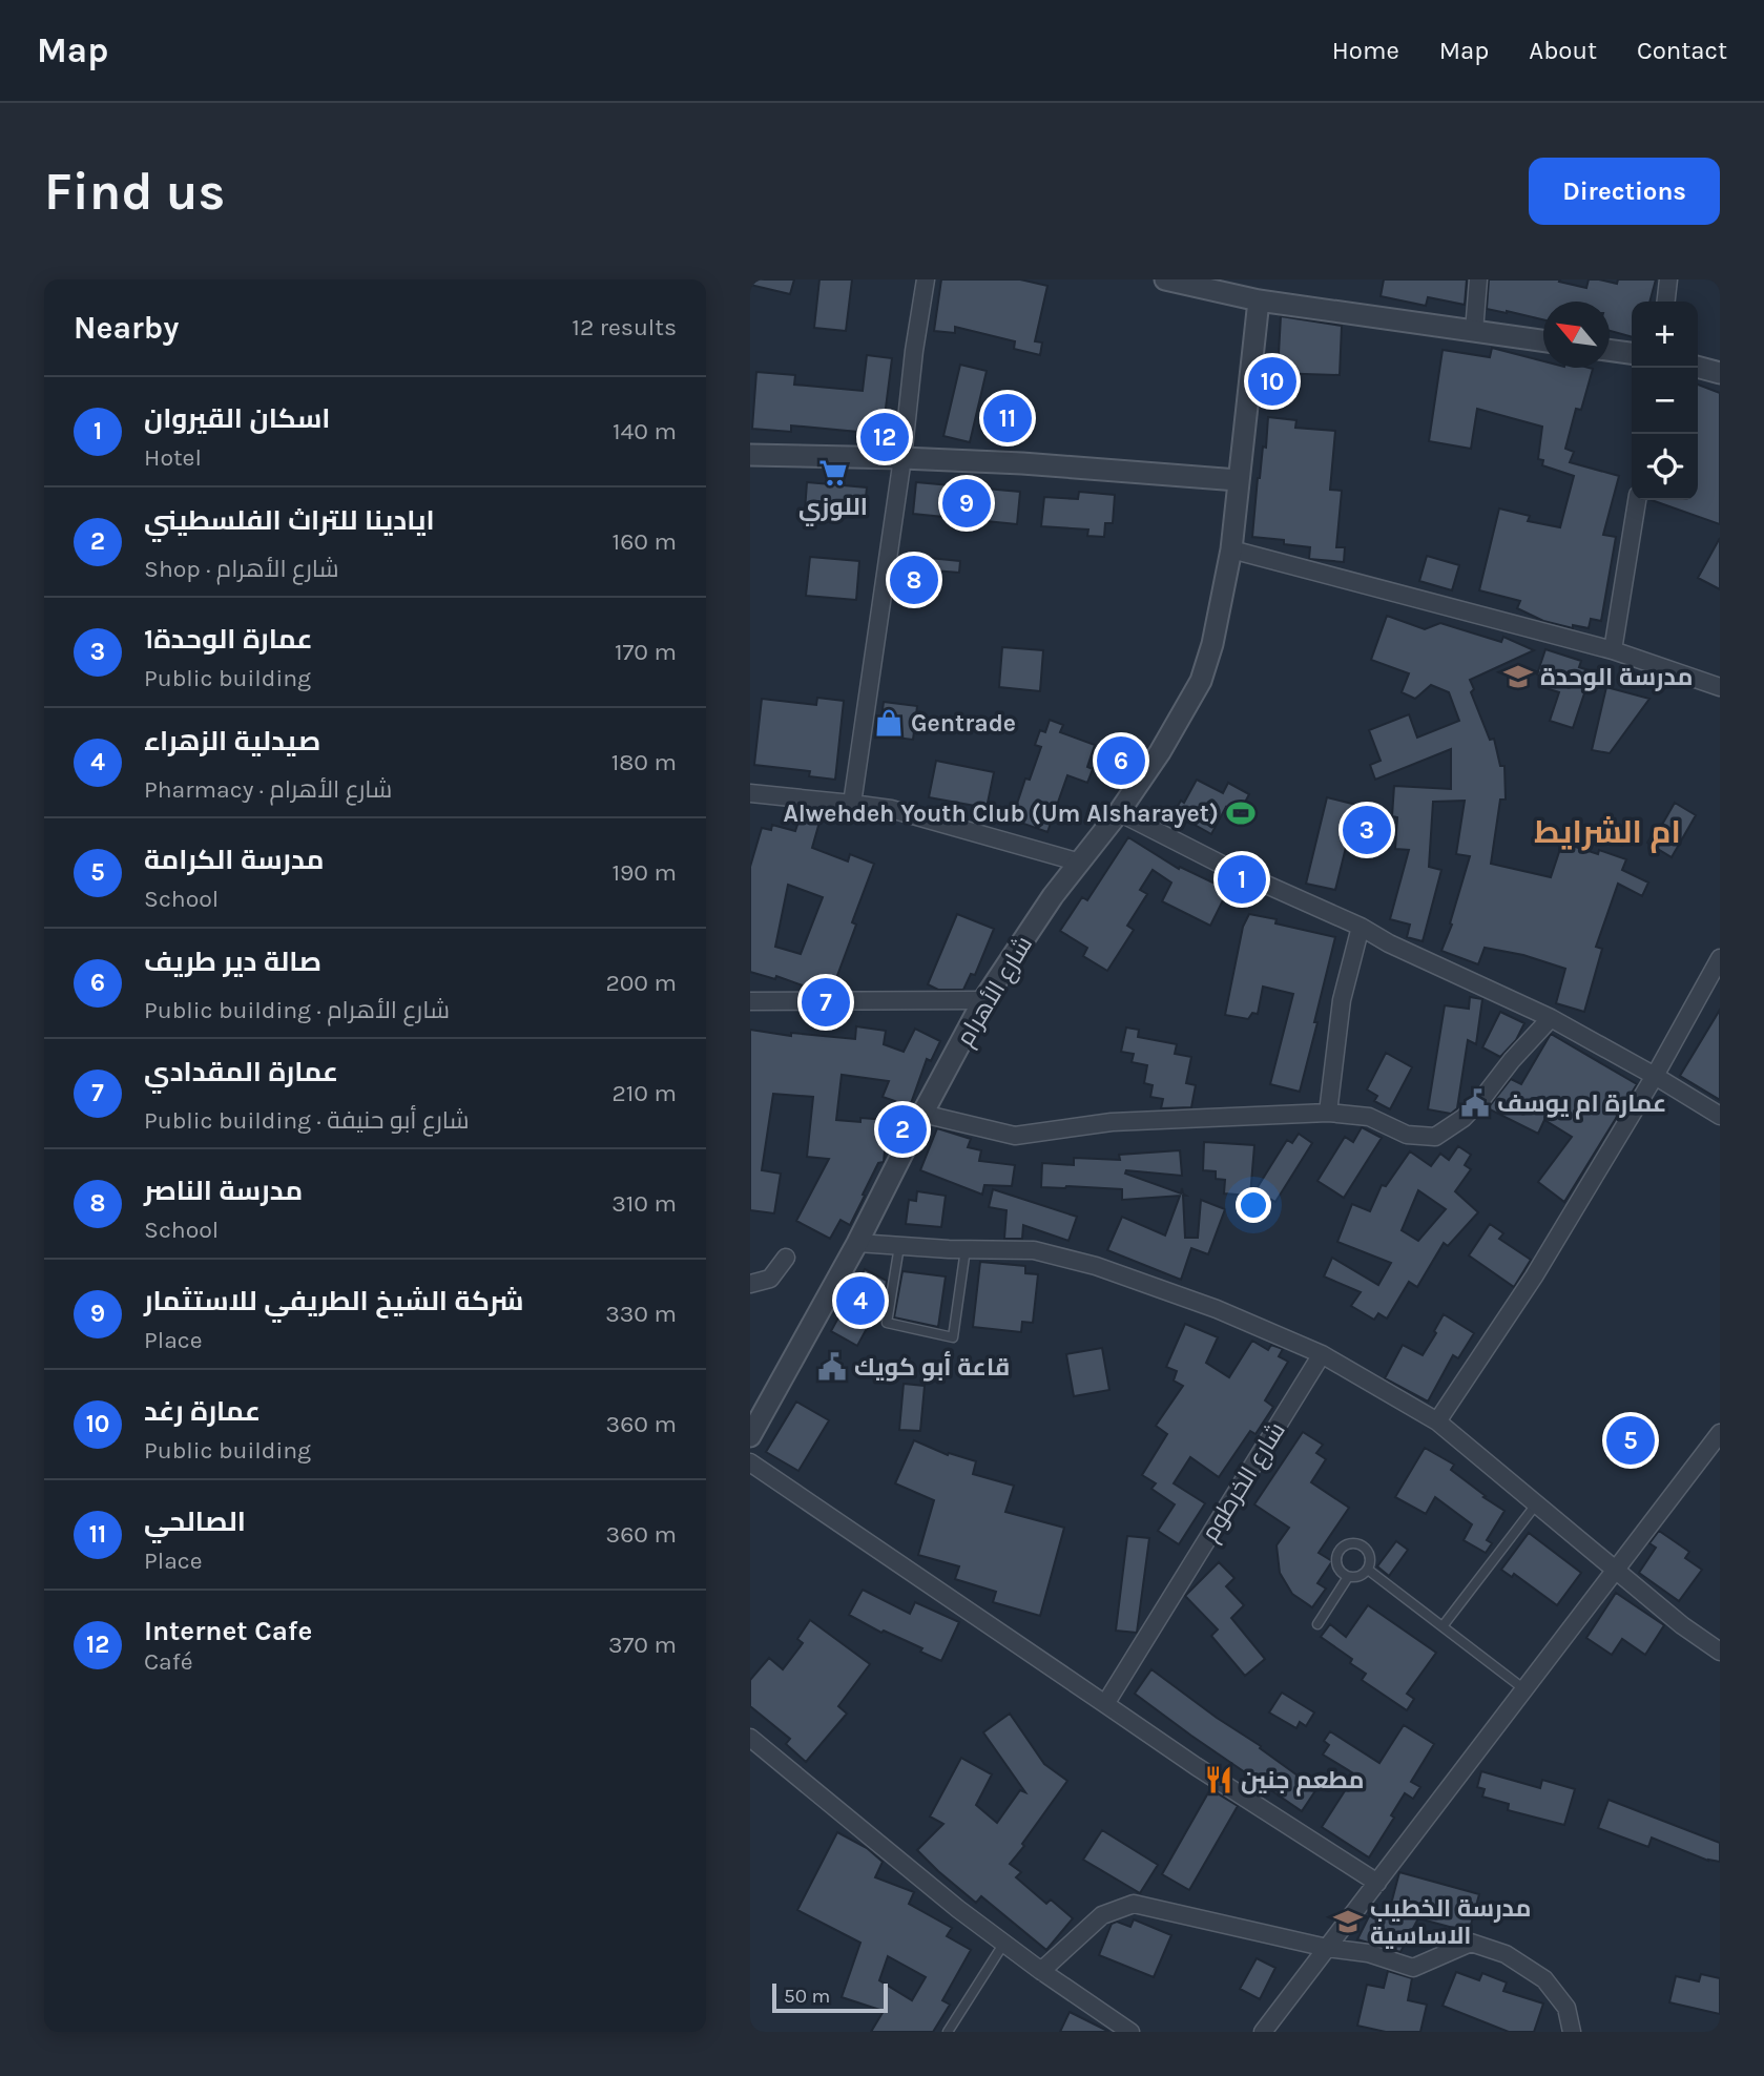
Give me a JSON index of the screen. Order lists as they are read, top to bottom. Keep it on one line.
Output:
{"streets":{"street":["شارع الأهرام","شارع الخرطوم"]},"districts":["ام الشرايط"],"places":{"supermarket":["اللوزي"],"school or university":["مدرسة الوحدة","مدرسة الخطيب الاساسية"],"shop":["Gentrade"],"sports":["Alwehdeh Youth Club (Um Alsharayet)"],"public building":["عمارة ام يوسف","قاعة أبو كويك"],"restaurant":["مطعم جنين"]},"scale_bar":"50 m","north":"top left","page":{"header":"Map","nav":["Home","Map","About","Contact"],"buttons":"Directions","title":"Find us","heading":["Nearby","12 results"],"map_buttons":["+","−"],"pins":["10","11","12","9","8","6","3","1","7","2","4","5"],"list":[{"mark":"1","name":"اسكان القيروان","note":"Hotel","value":"140 m"},{"mark":"2","name":"ايادينا للتراث الفلسطيني","note":"Shop · شارع الأهرام","value":"160 m"},{"mark":"3","name":"عمارة الوحدة1","note":"Public building","value":"170 m"},{"mark":"4","name":"صيدلية الزهراء","note":"Pharmacy · شارع الأهرام","value":"180 m"},{"mark":"5","name":"مدرسة الكرامة","note":"School","value":"190 m"},{"mark":"6","name":"صالة دير طريف","note":"Public building · شارع الأهرام","value":"200 m"},{"mark":"7","name":"عمارة المقدادي","note":"Public building · شارع أبو حنيفة","value":"210 m"},{"mark":"8","name":"مدرسة الناصر","note":"School","value":"310 m"},{"mark":"9","name":"شركة الشيخ الطريفي للاستثمار","note":"Place","value":"330 m"},{"mark":"10","name":"عمارة رغد","note":"Public building","value":"360 m"},{"mark":"11","name":"الصالحي","note":"Place","value":"360 m"},{"mark":"12","name":"Internet Cafe","note":"Café","value":"370 m"}],"scale":"50 m"}}
